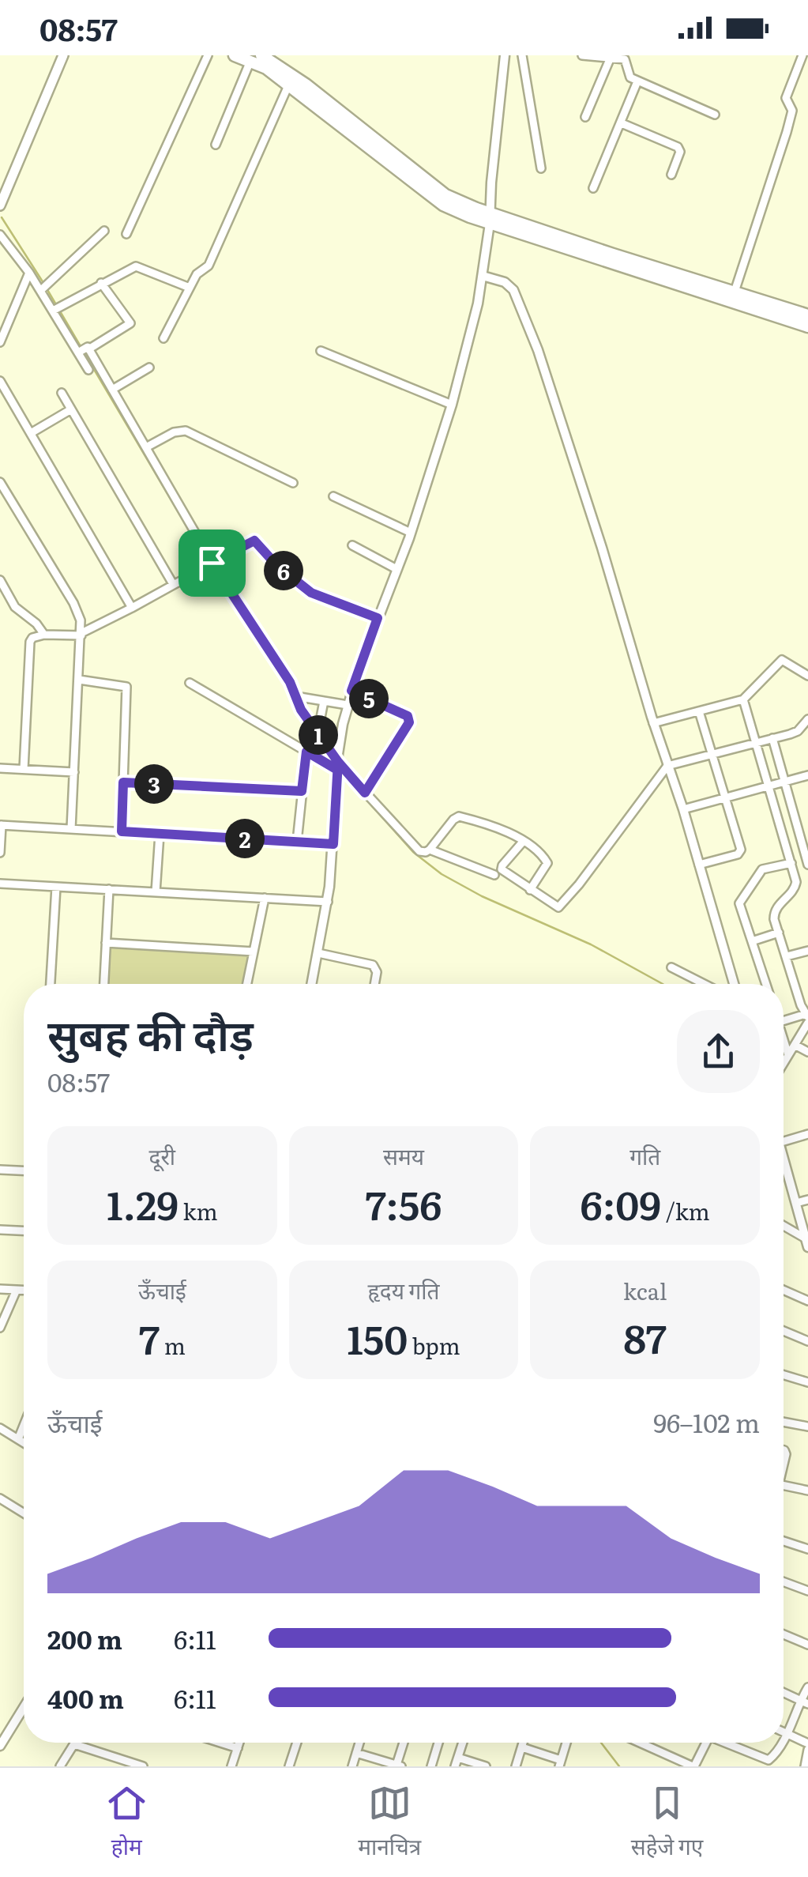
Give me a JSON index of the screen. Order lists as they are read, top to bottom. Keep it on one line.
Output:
{"page":{"status":"08:57","pins":["6","5","1","3","2"],"heading":["सुबह की दौड़","08:57"],"stats":[["दूरी","1.29 km"],["समय","7:56"],["गति","6:09 /km"],["ऊँचाई","7 m"],["हृदय गति","150 bpm"],["kcal","87"]],"chart":["ऊँचाई","96–102 m"],"list":[{"name":"200 m","note":"6:11"},{"name":"400 m","note":"6:11"}],"tabs":["होम","मानचित्र","सहेजे गए"]}}
